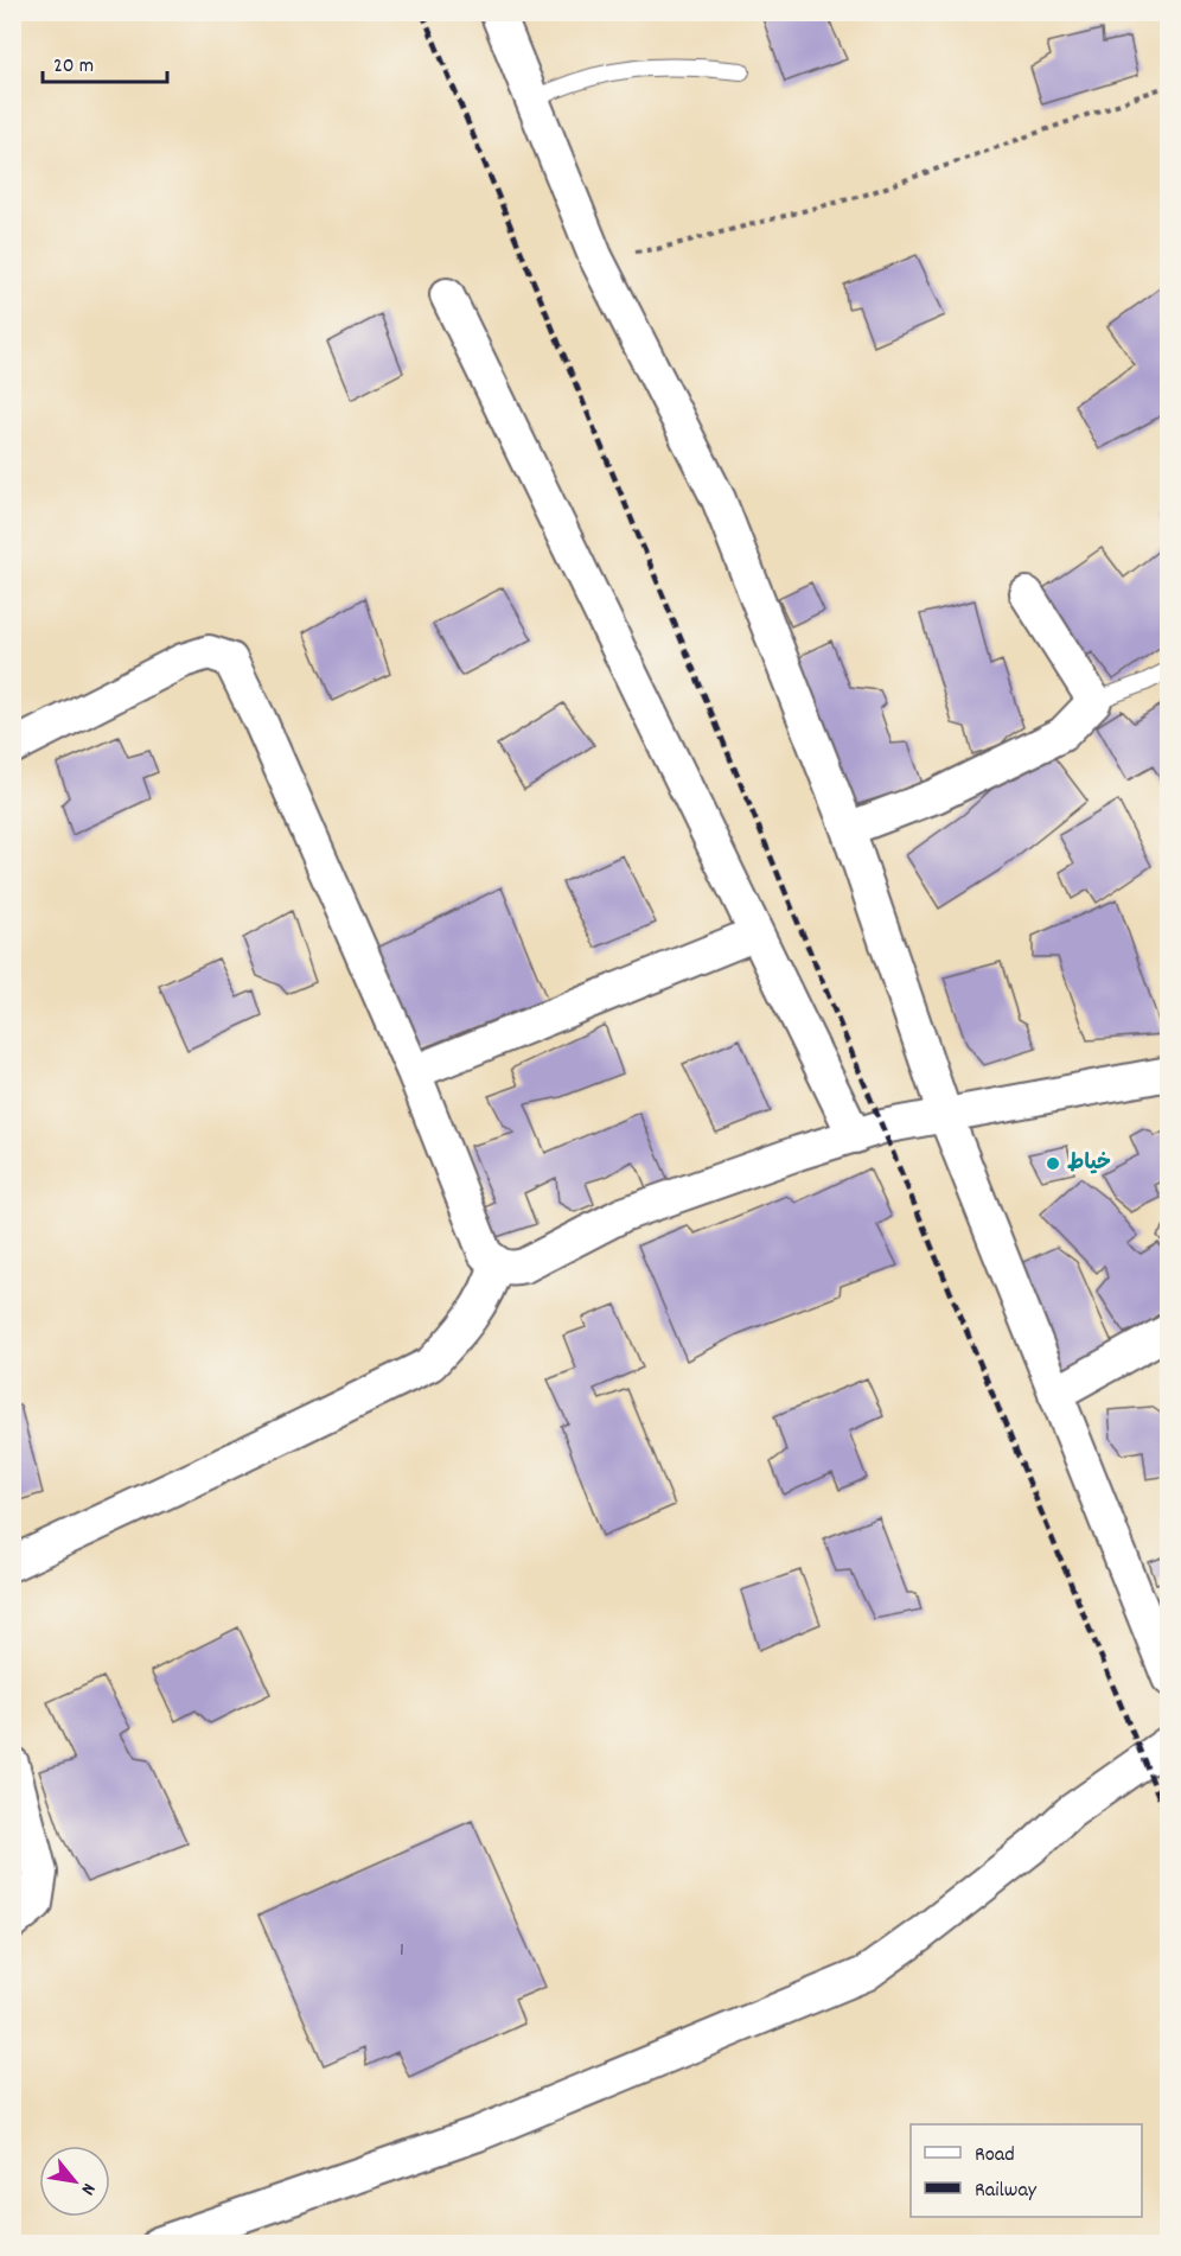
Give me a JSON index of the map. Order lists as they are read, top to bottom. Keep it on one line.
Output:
{"places":["خياط"],"house_numbers":["1"],"legend":["Road","Railway"],"scale_bar":"20 m","north":"bottom right"}
